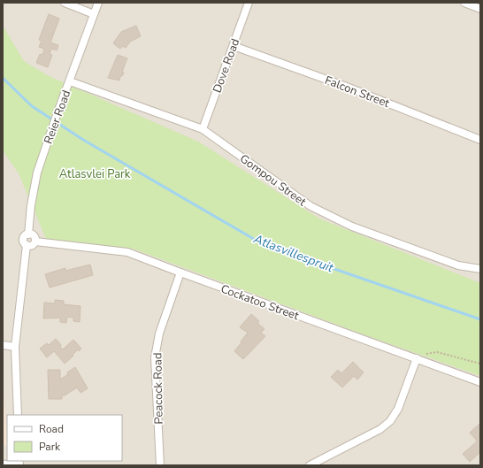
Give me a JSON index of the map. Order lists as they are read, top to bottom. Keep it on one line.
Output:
{"streets":{"street":["Dove Road","Falcon Street","Reier Road","Gompou Street","Cockatoo Street","Peacock Road"]},"crossings":[["Dove Road","Falcon Street"],["Dove Road","Gompou Street"],["Reier Road","Gompou Street"],["Reier Road","Cockatoo Street"],["Cockatoo Street","Peacock Road"]],"water":["Atlasvillespruit"],"parks":["Atlasvlei Park"],"legend":["Road","Park"]}
